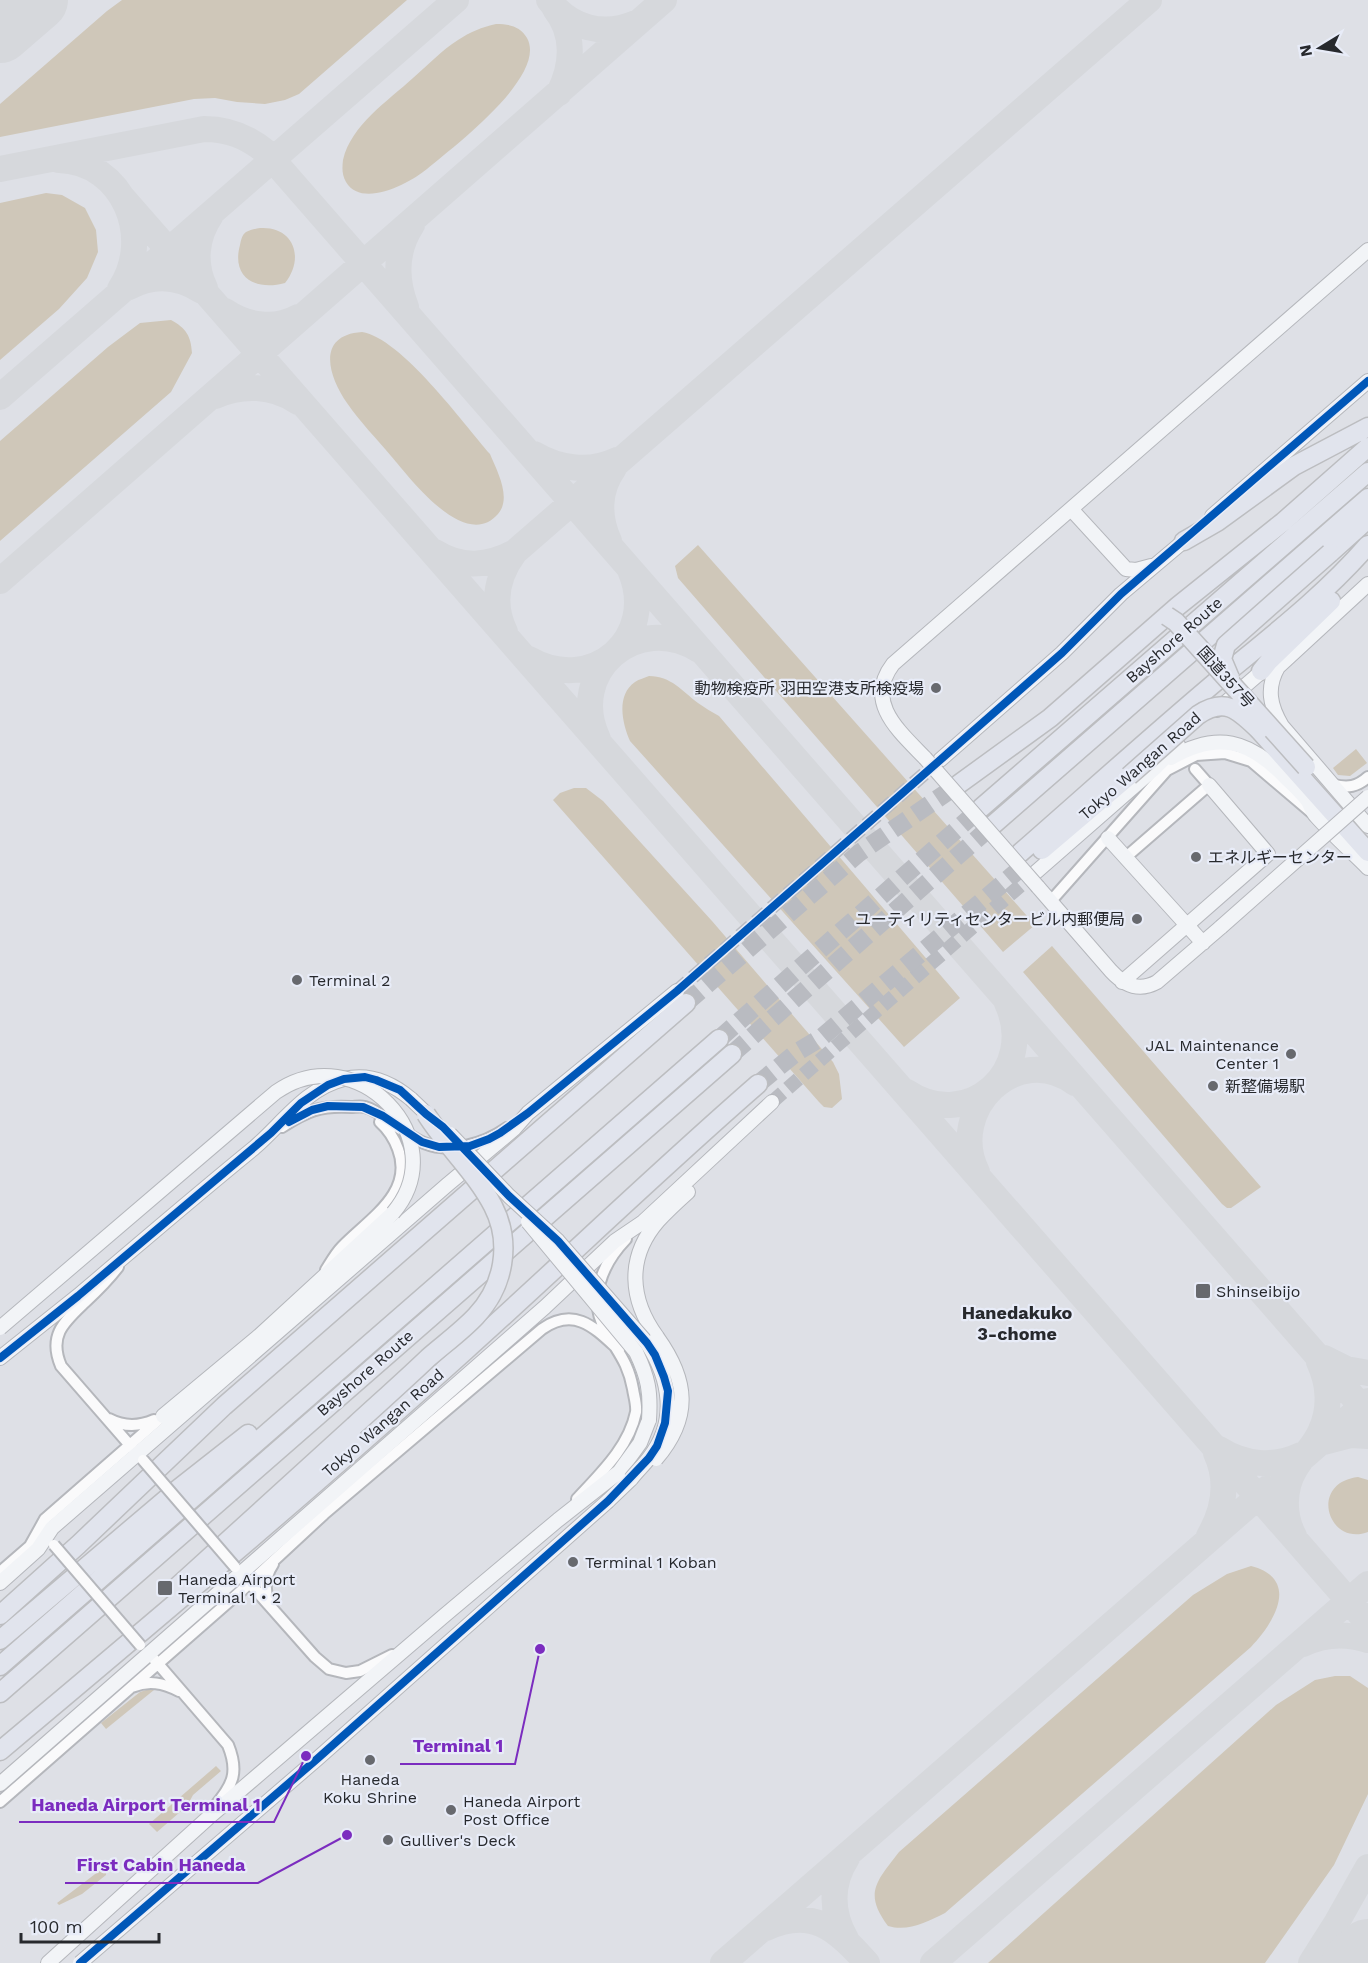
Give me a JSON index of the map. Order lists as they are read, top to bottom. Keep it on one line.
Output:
{"streets":{"highway":["Bayshore Route","国道357号","Tokyo Wangan Road"]},"crossings":[["国道357号","Tokyo Wangan Road"]],"districts":["Hanedakuko 3-chome"],"places":{"other":["動物検疫所 羽田空港支所検疫場","エネルギーセンター","ユーティリティセンタービル内郵便局","Terminal 2","JAL Maintenance Center 1","新整備場駅","Terminal 1 Koban","Terminal 1","Haneda Airport Terminal 1","Haneda Koku Shrine","Haneda Airport Post Office","First Cabin Haneda","Gulliver's Deck"],"transit":["Shinseibijo","Haneda Airport Terminal 1・2"]},"scale_bar":"100 m","north":"left"}
